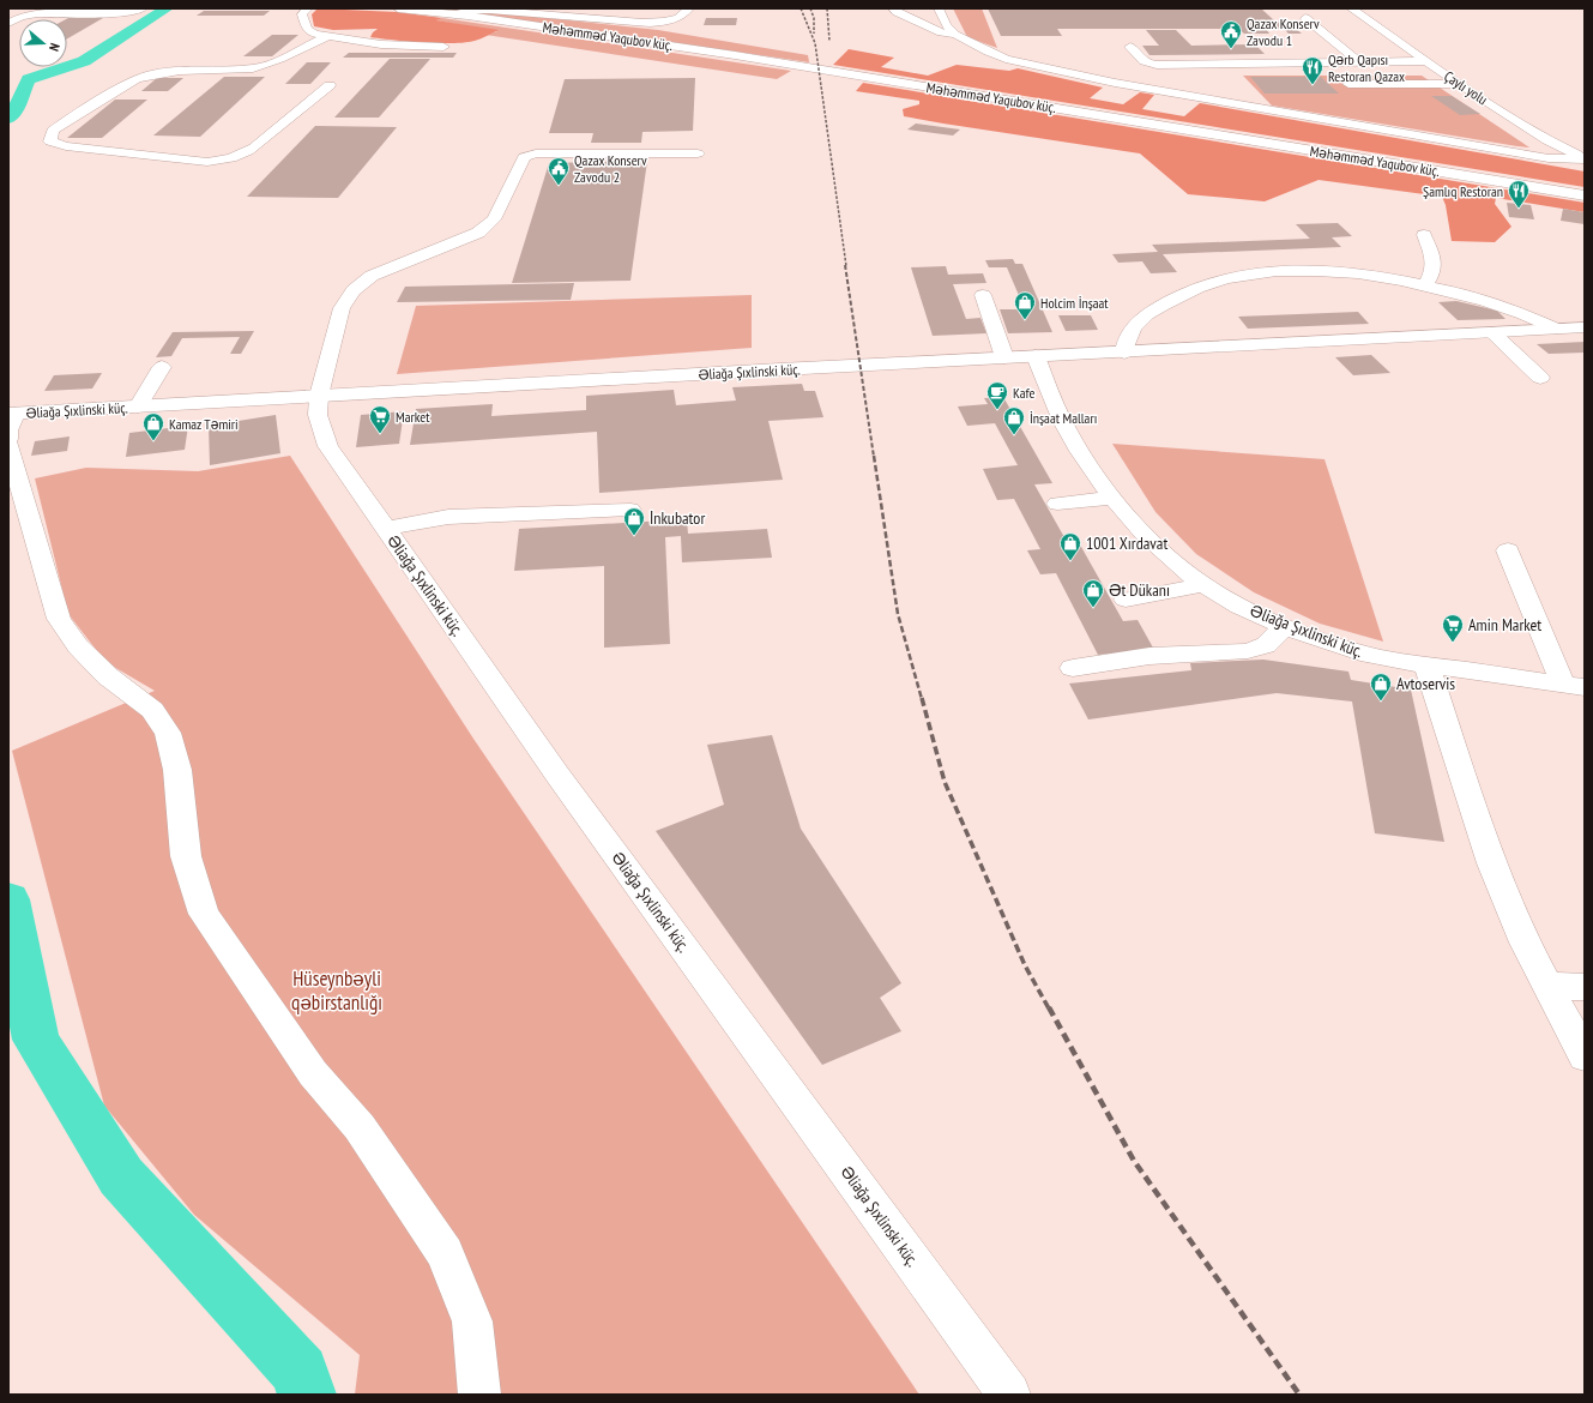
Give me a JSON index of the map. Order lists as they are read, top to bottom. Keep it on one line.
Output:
{"streets":{"street":["Məhəmməd Yaqubov küç.","Çaylı yolu","Əliağa Şıxlinski küç."]},"parks":["Hüseynbəyli qəbirstanlığı"],"places":{"public building":["Qazax Konserv Zavodu 1","Qazax Konserv Zavodu 2"],"restaurant":["Qərb Qapısı Restoran Qazax","Şamlıq Restoran"],"shop":["Holcim İnşaat","İnşaat Malları","Kamaz Təmiri","İnkubator","1001 Xırdavat","Ət Dükanı","Avtoservis"],"cafe":["Kafe"],"supermarket":["Market","Amin Market"]},"north":"right"}
